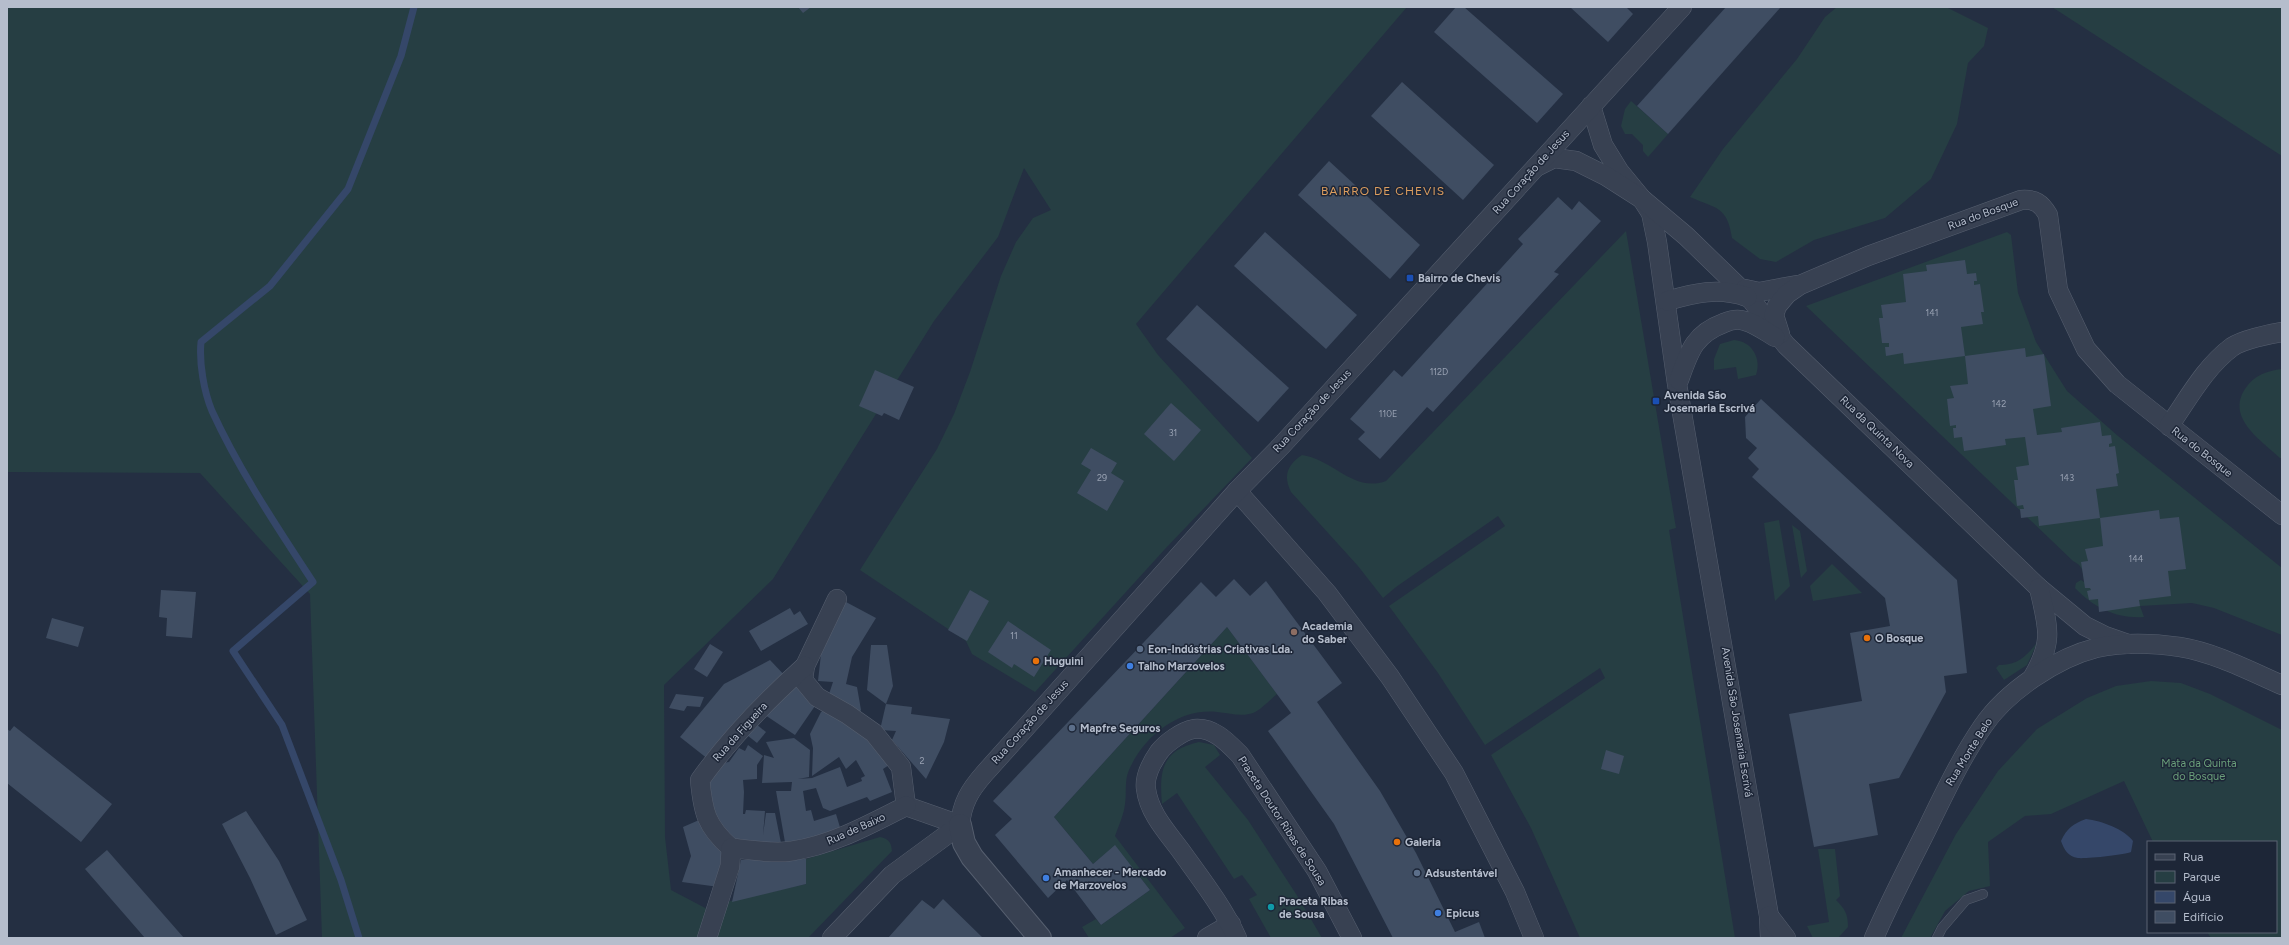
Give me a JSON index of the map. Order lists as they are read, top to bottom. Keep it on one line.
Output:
{"streets":{"street":["Rua Coração de Jesus","Rua do Bosque","Rua da Quinta Nova","Avenida São Josemaria Escrivá","Rua da Figueira","Rua Monte Belo","Praceta Doutor Ribas de Sousa","Rua de Baixo"]},"crossings":[["Rua Coração de Jesus","Avenida São Josemaria Escrivá"],["Rua do Bosque","Rua da Quinta Nova"],["Rua da Quinta Nova","Avenida São Josemaria Escrivá"],["Rua da Quinta Nova","Rua Monte Belo"],["Rua da Figueira","Rua de Baixo"]],"districts":["BAIRRO DE CHEVIS"],"parks":["Mata da Quinta do Bosque"],"places":{"transit":["Bairro de Chevis","Avenida São Josemaria Escrivá"],"other":["Academia do Saber","O Bosque","Eon-Indústrias Criativas Lda.","Huguini","Talho Marzovelos","Mapfre Seguros","Galeria","Adsustentável","Amanhecer - Mercado de Marzovelos","Praceta Ribas de Sousa","Epicus"]},"house_numbers":["141","112D","142","110E","31","29","143","144","11","2"],"legend":["Rua","Parque","Água","Edifício"]}
